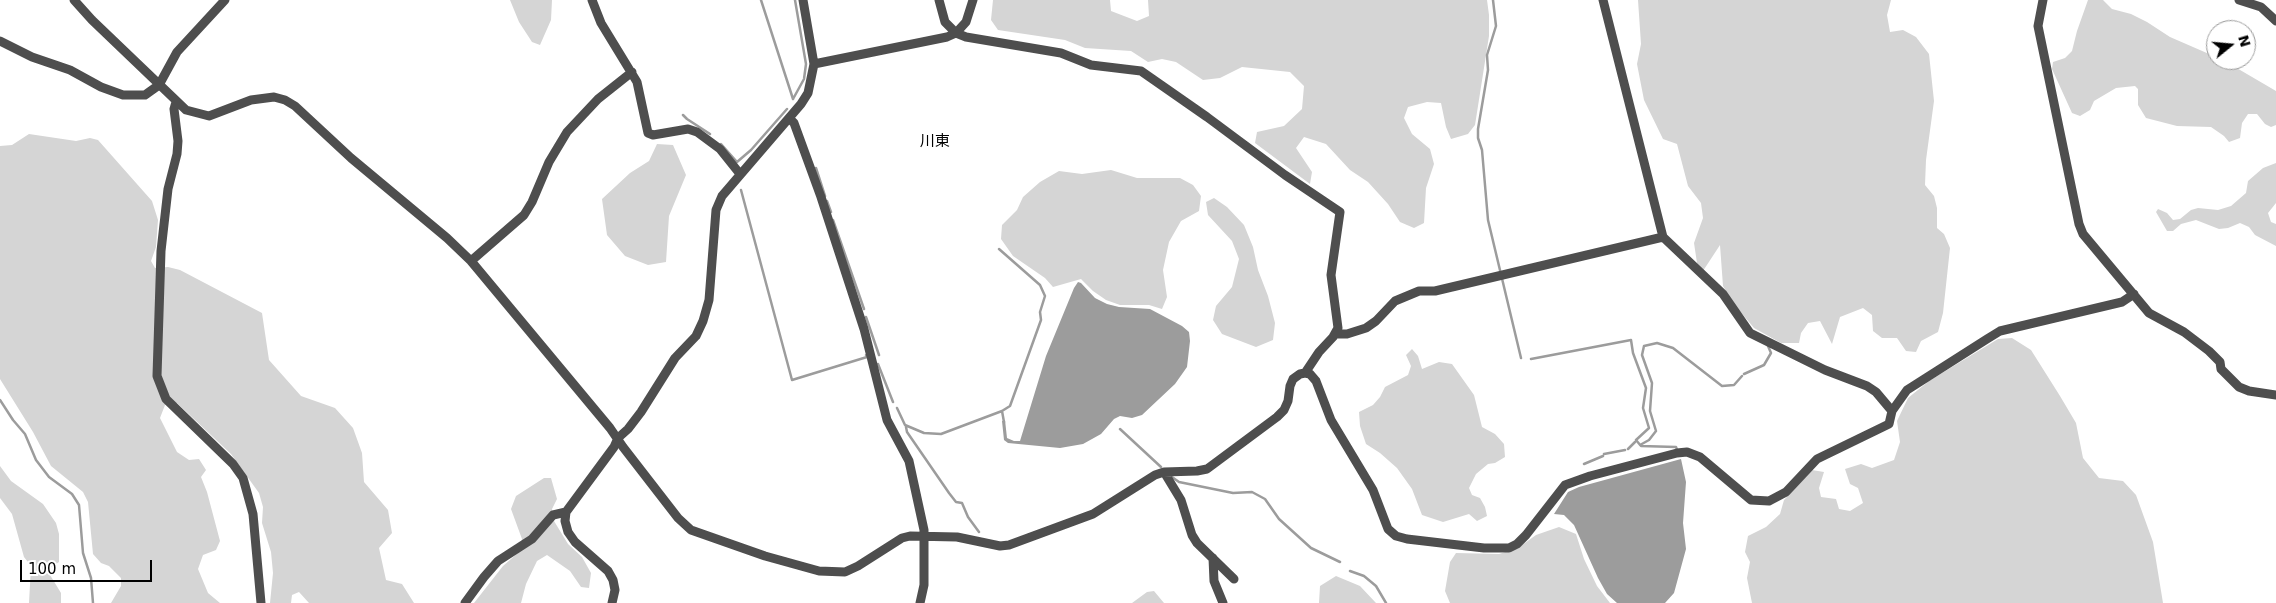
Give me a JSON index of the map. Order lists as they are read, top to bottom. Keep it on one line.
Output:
{"districts":["川東"],"scale_bar":"100 m","north":"right"}
